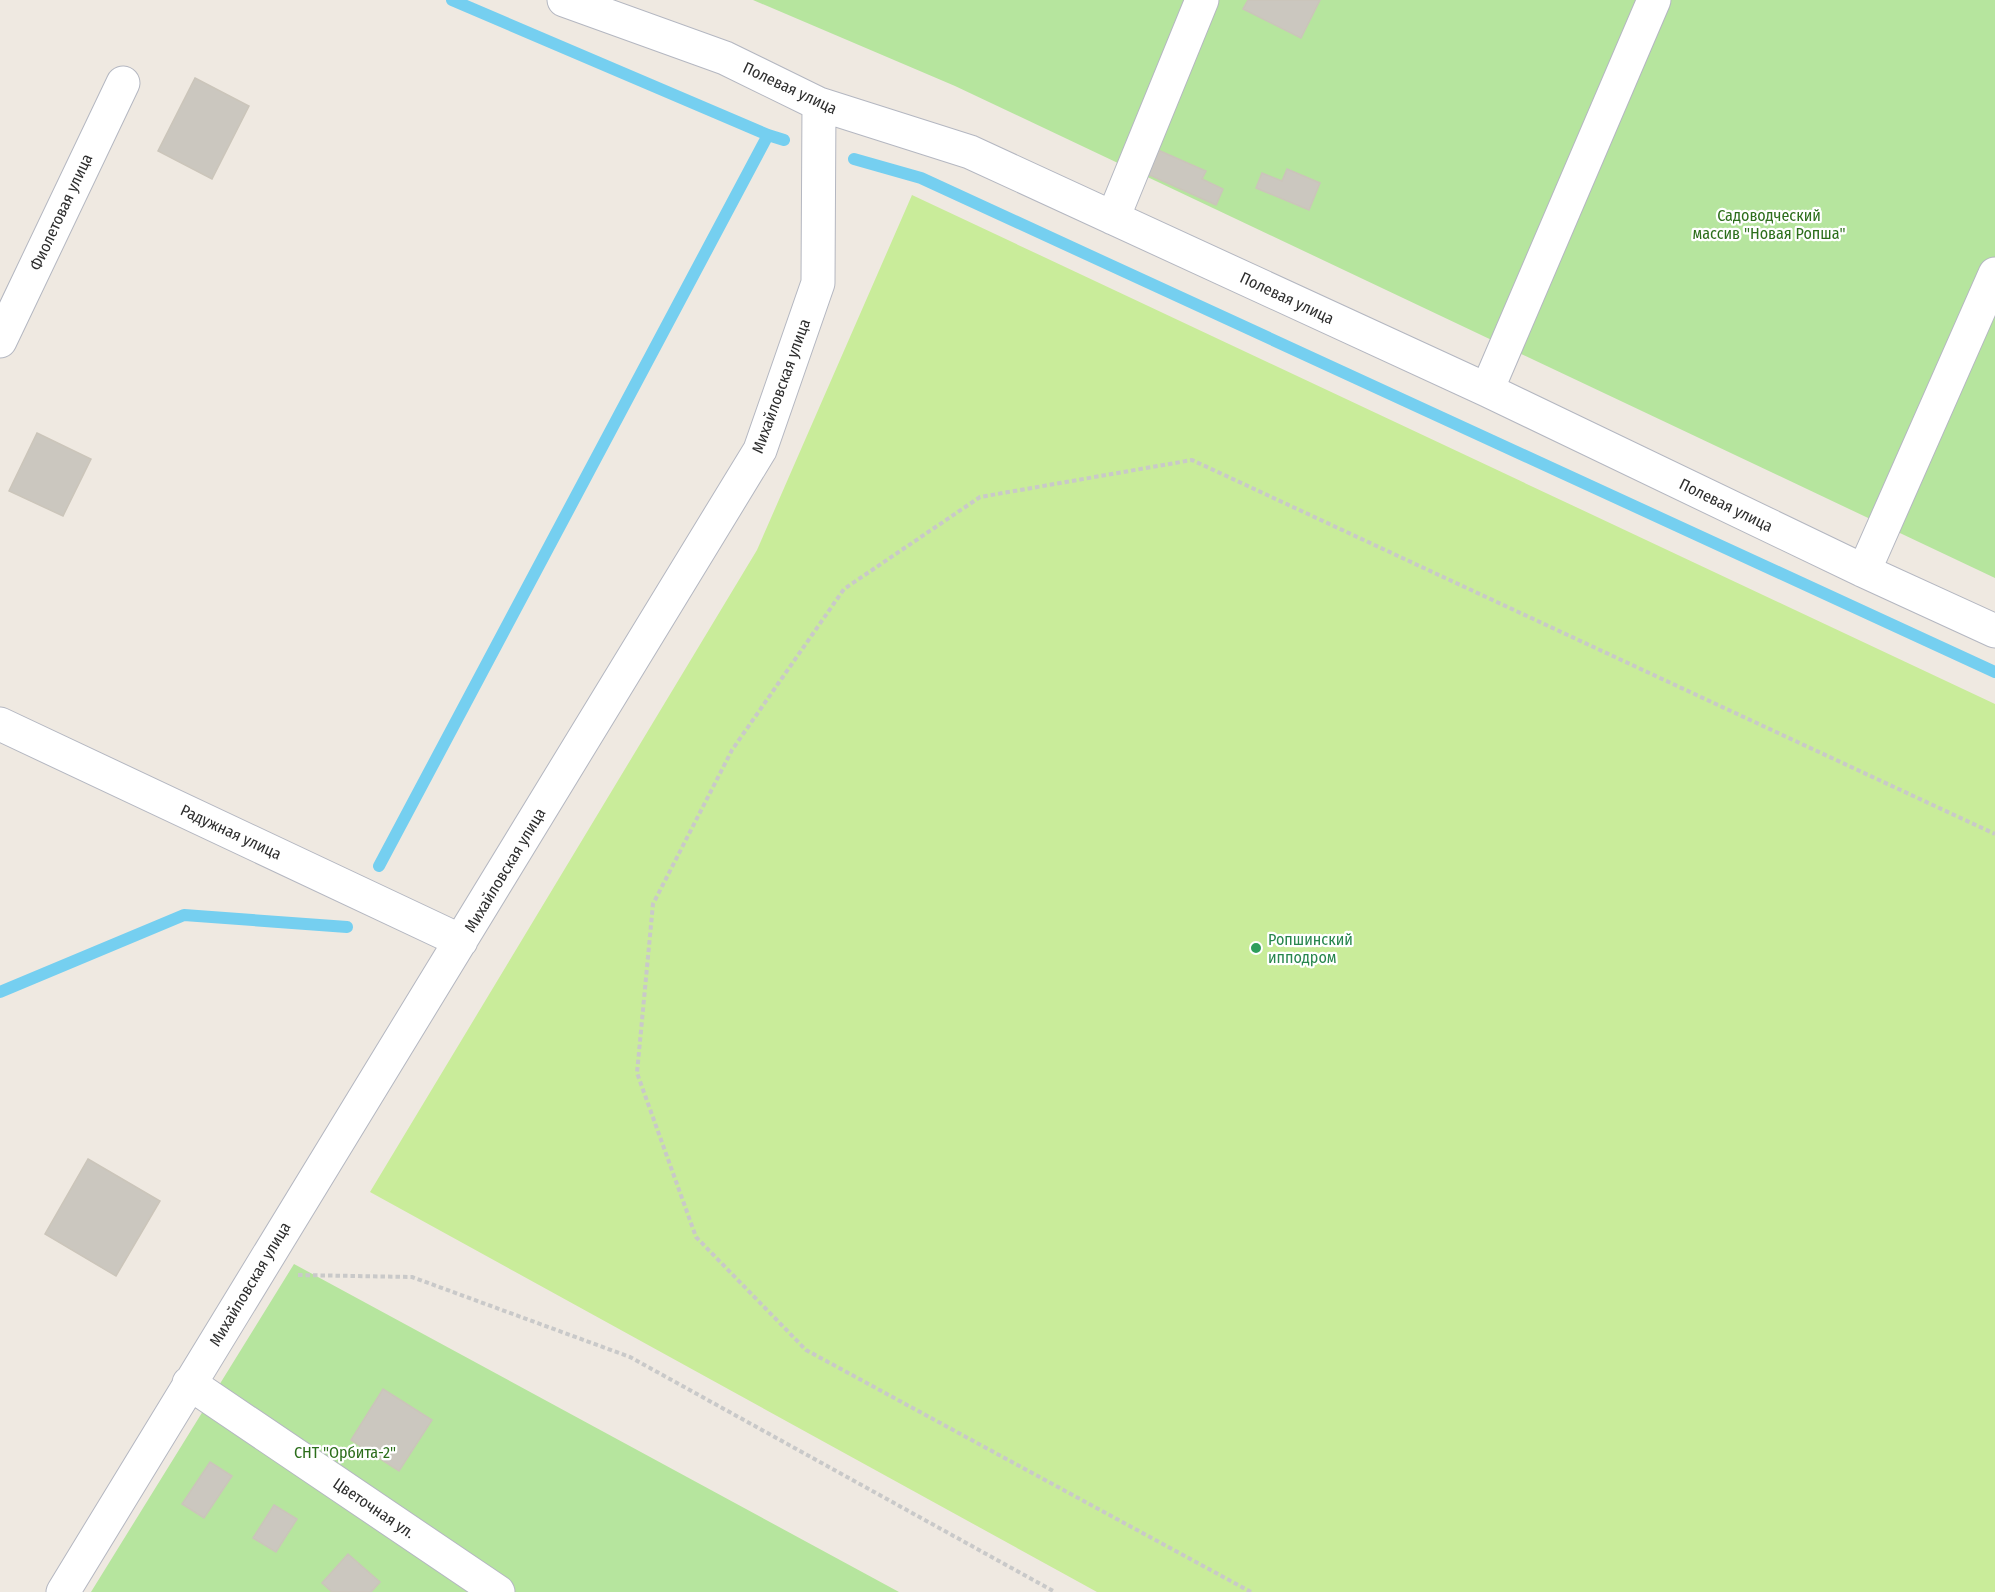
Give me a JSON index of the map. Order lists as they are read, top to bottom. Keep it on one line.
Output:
{"streets":{"street":["Полевая улица","Фиолетовая улица","Михайловская улица","Радужная улица","Цветочная ул."]},"crossings":[["Полевая улица","Михайловская улица"],["Михайловская улица","Радужная улица"],["Михайловская улица","Цветочная ул."]],"parks":["Садоводческий массив \"Новая Ропша\"","СНТ \"Орбита-2\""],"places":["Ропшинский ипподром"]}
